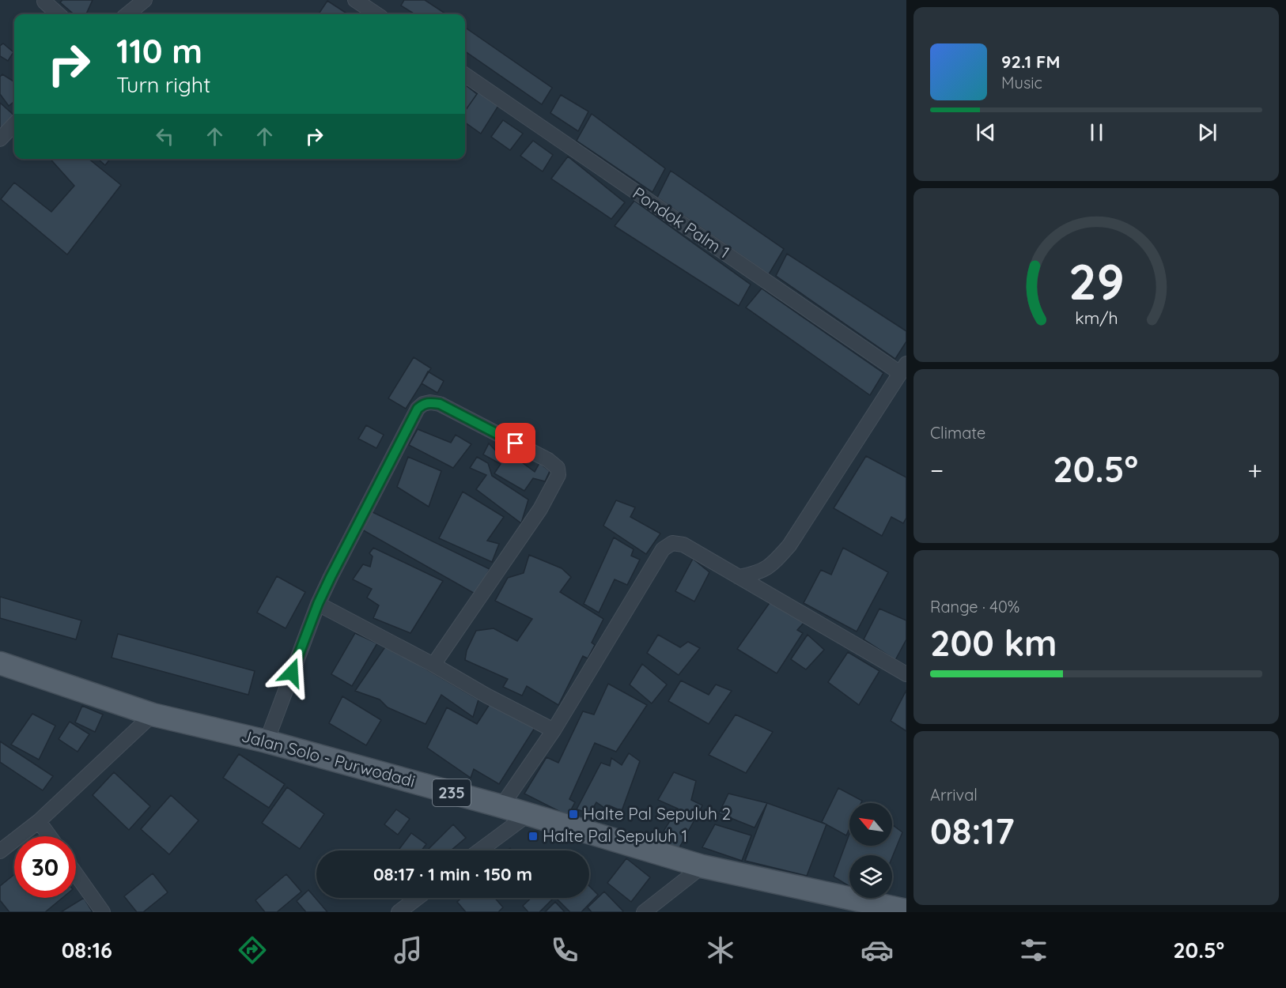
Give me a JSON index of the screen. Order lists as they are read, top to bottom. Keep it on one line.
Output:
{"streets":{"main road":["Jalan Solo - Purwodadi","235"],"street":["Pondok Palm 1"]},"places":{"transit":["Halte Pal Sepuluh 2","Halte Pal Sepuluh 1"]},"north":"top left","page":{"turn":["110 m","Turn right"],"song":["92.1 FM","Music"],"tile":["Climate",["Range · 40%","200 km"],["Arrival","08:17"]],"heat":["−","20.5°","+"],"limit":"30","trip":"08:17 · 1 min · 150 m","tabs":["08:16","20.5°"],"gauge":["29","km/h"]}}
